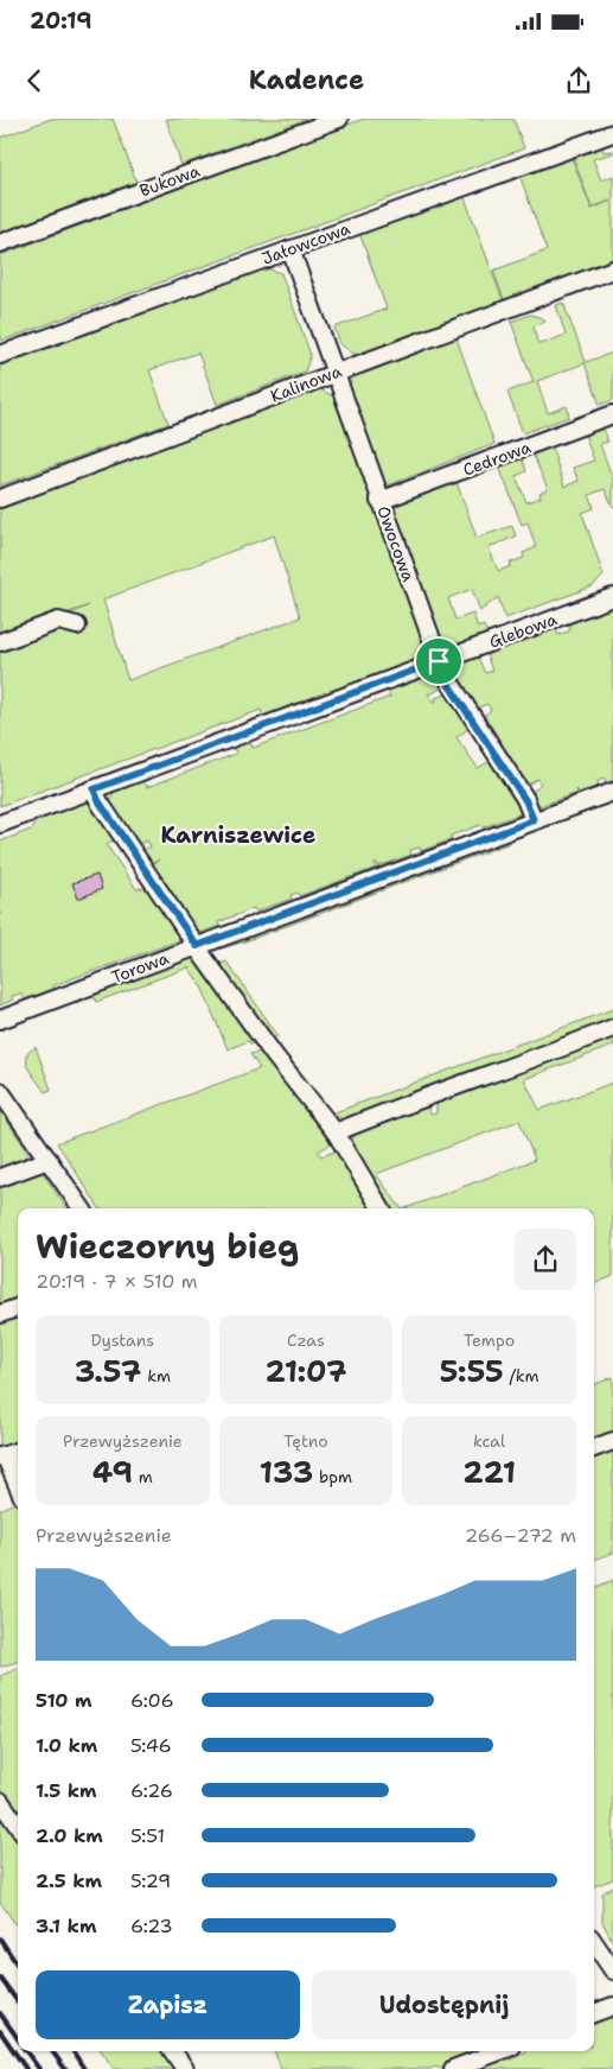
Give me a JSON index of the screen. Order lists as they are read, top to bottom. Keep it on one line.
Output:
{"streets":{"street":["Bukowa","Jałowcowa","Kalinowa","Cedrowa","Owocowa","Glebowa","Torowa"]},"crossings":[["Jałowcowa","Owocowa"],["Kalinowa","Owocowa"],["Cedrowa","Owocowa"],["Owocowa","Glebowa"],["Owocowa","Torowa"]],"districts":["Karniszewice"],"page":{"status":"20:19","header":"Kadence","heading":["Wieczorny bieg","20:19 · 7 × 510 m"],"stats":[["Dystans","3.57 km"],["Czas","21:07"],["Tempo","5:55 /km"],["Przewyższenie","49 m"],["Tętno","133 bpm"],["kcal","221"]],"chart":["Przewyższenie","266–272 m"],"list":[{"name":"510 m","note":"6:06"},{"name":"1.0 km","note":"5:46"},{"name":"1.5 km","note":"6:26"},{"name":"2.0 km","note":"5:51"},{"name":"2.5 km","note":"5:29"},{"name":"3.1 km","note":"6:23"}],"buttons":["Zapisz","Udostępnij"]}}
